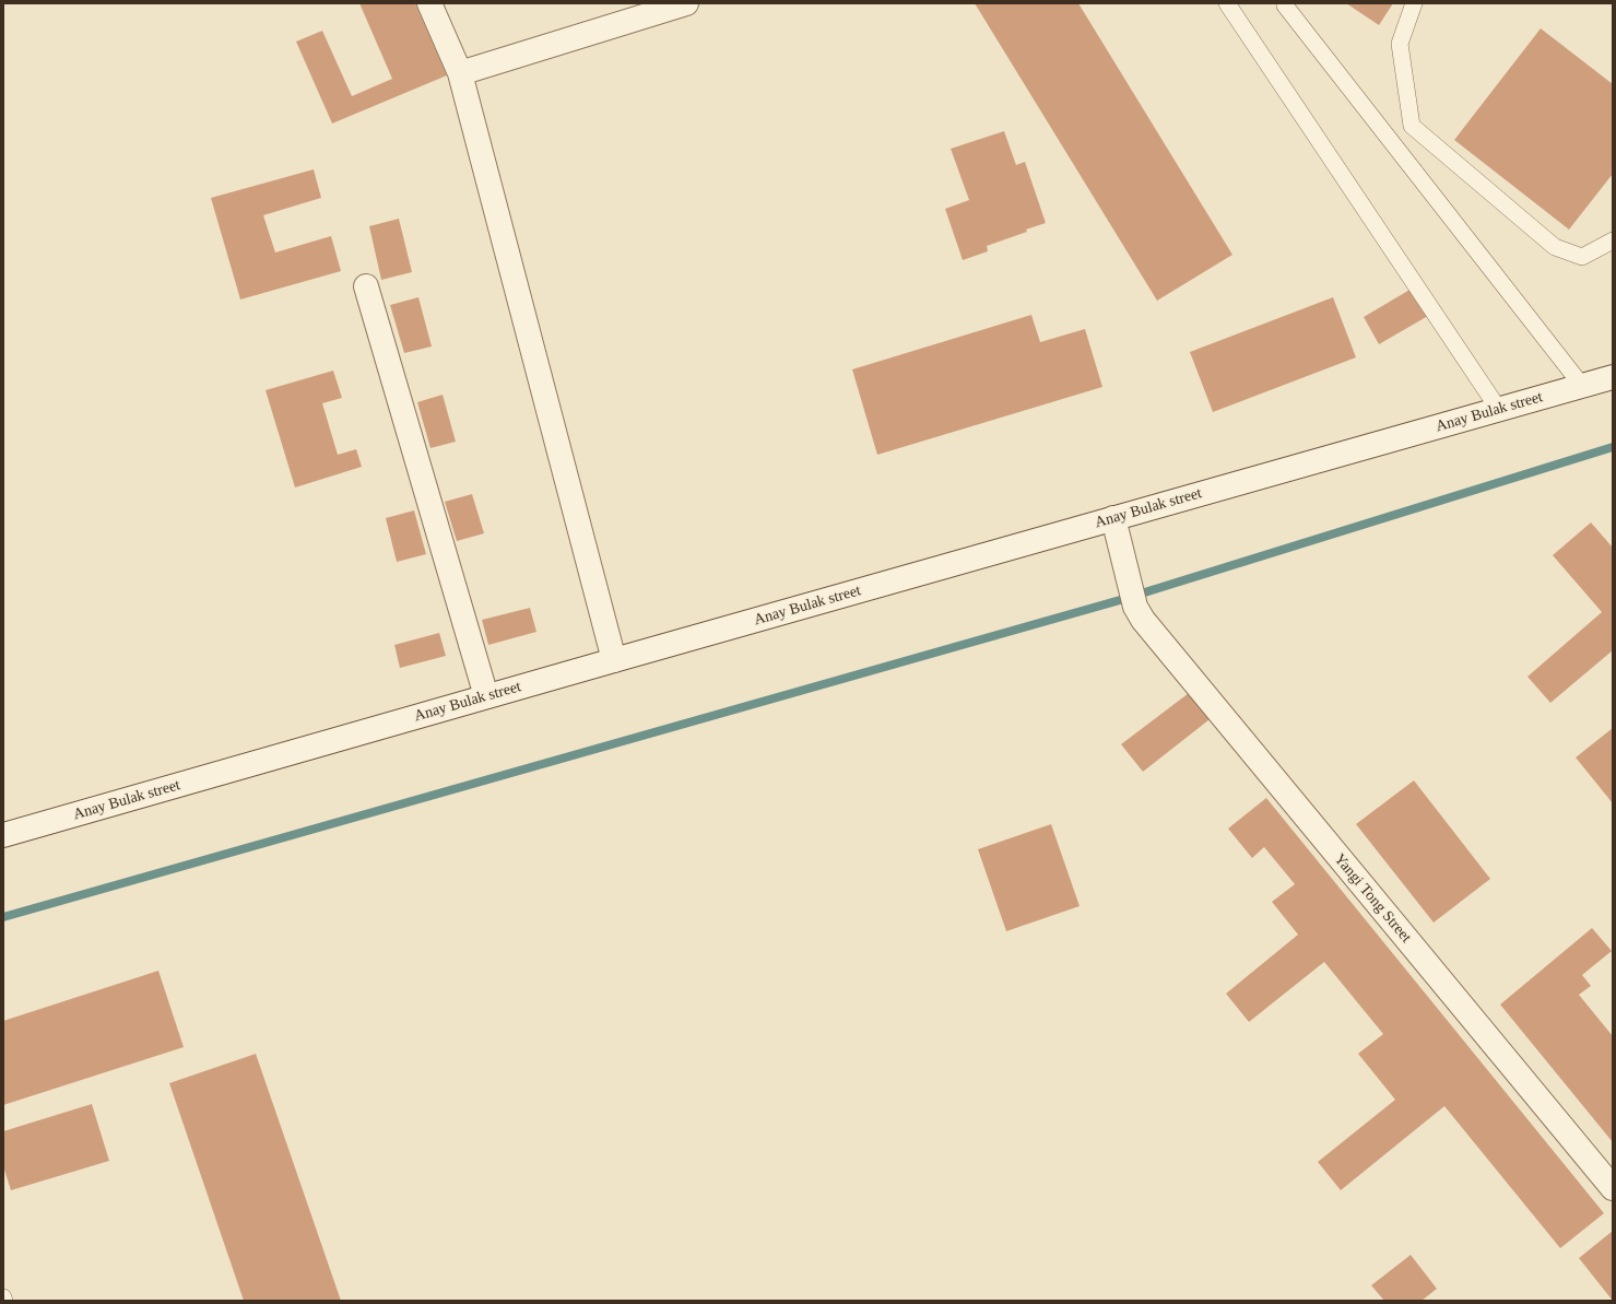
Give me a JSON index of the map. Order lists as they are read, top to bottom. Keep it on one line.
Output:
{"streets":{"street":["Anay Bulak street","Yangi Tong Street"]},"crossings":[["Anay Bulak street","Yangi Tong Street"]]}
